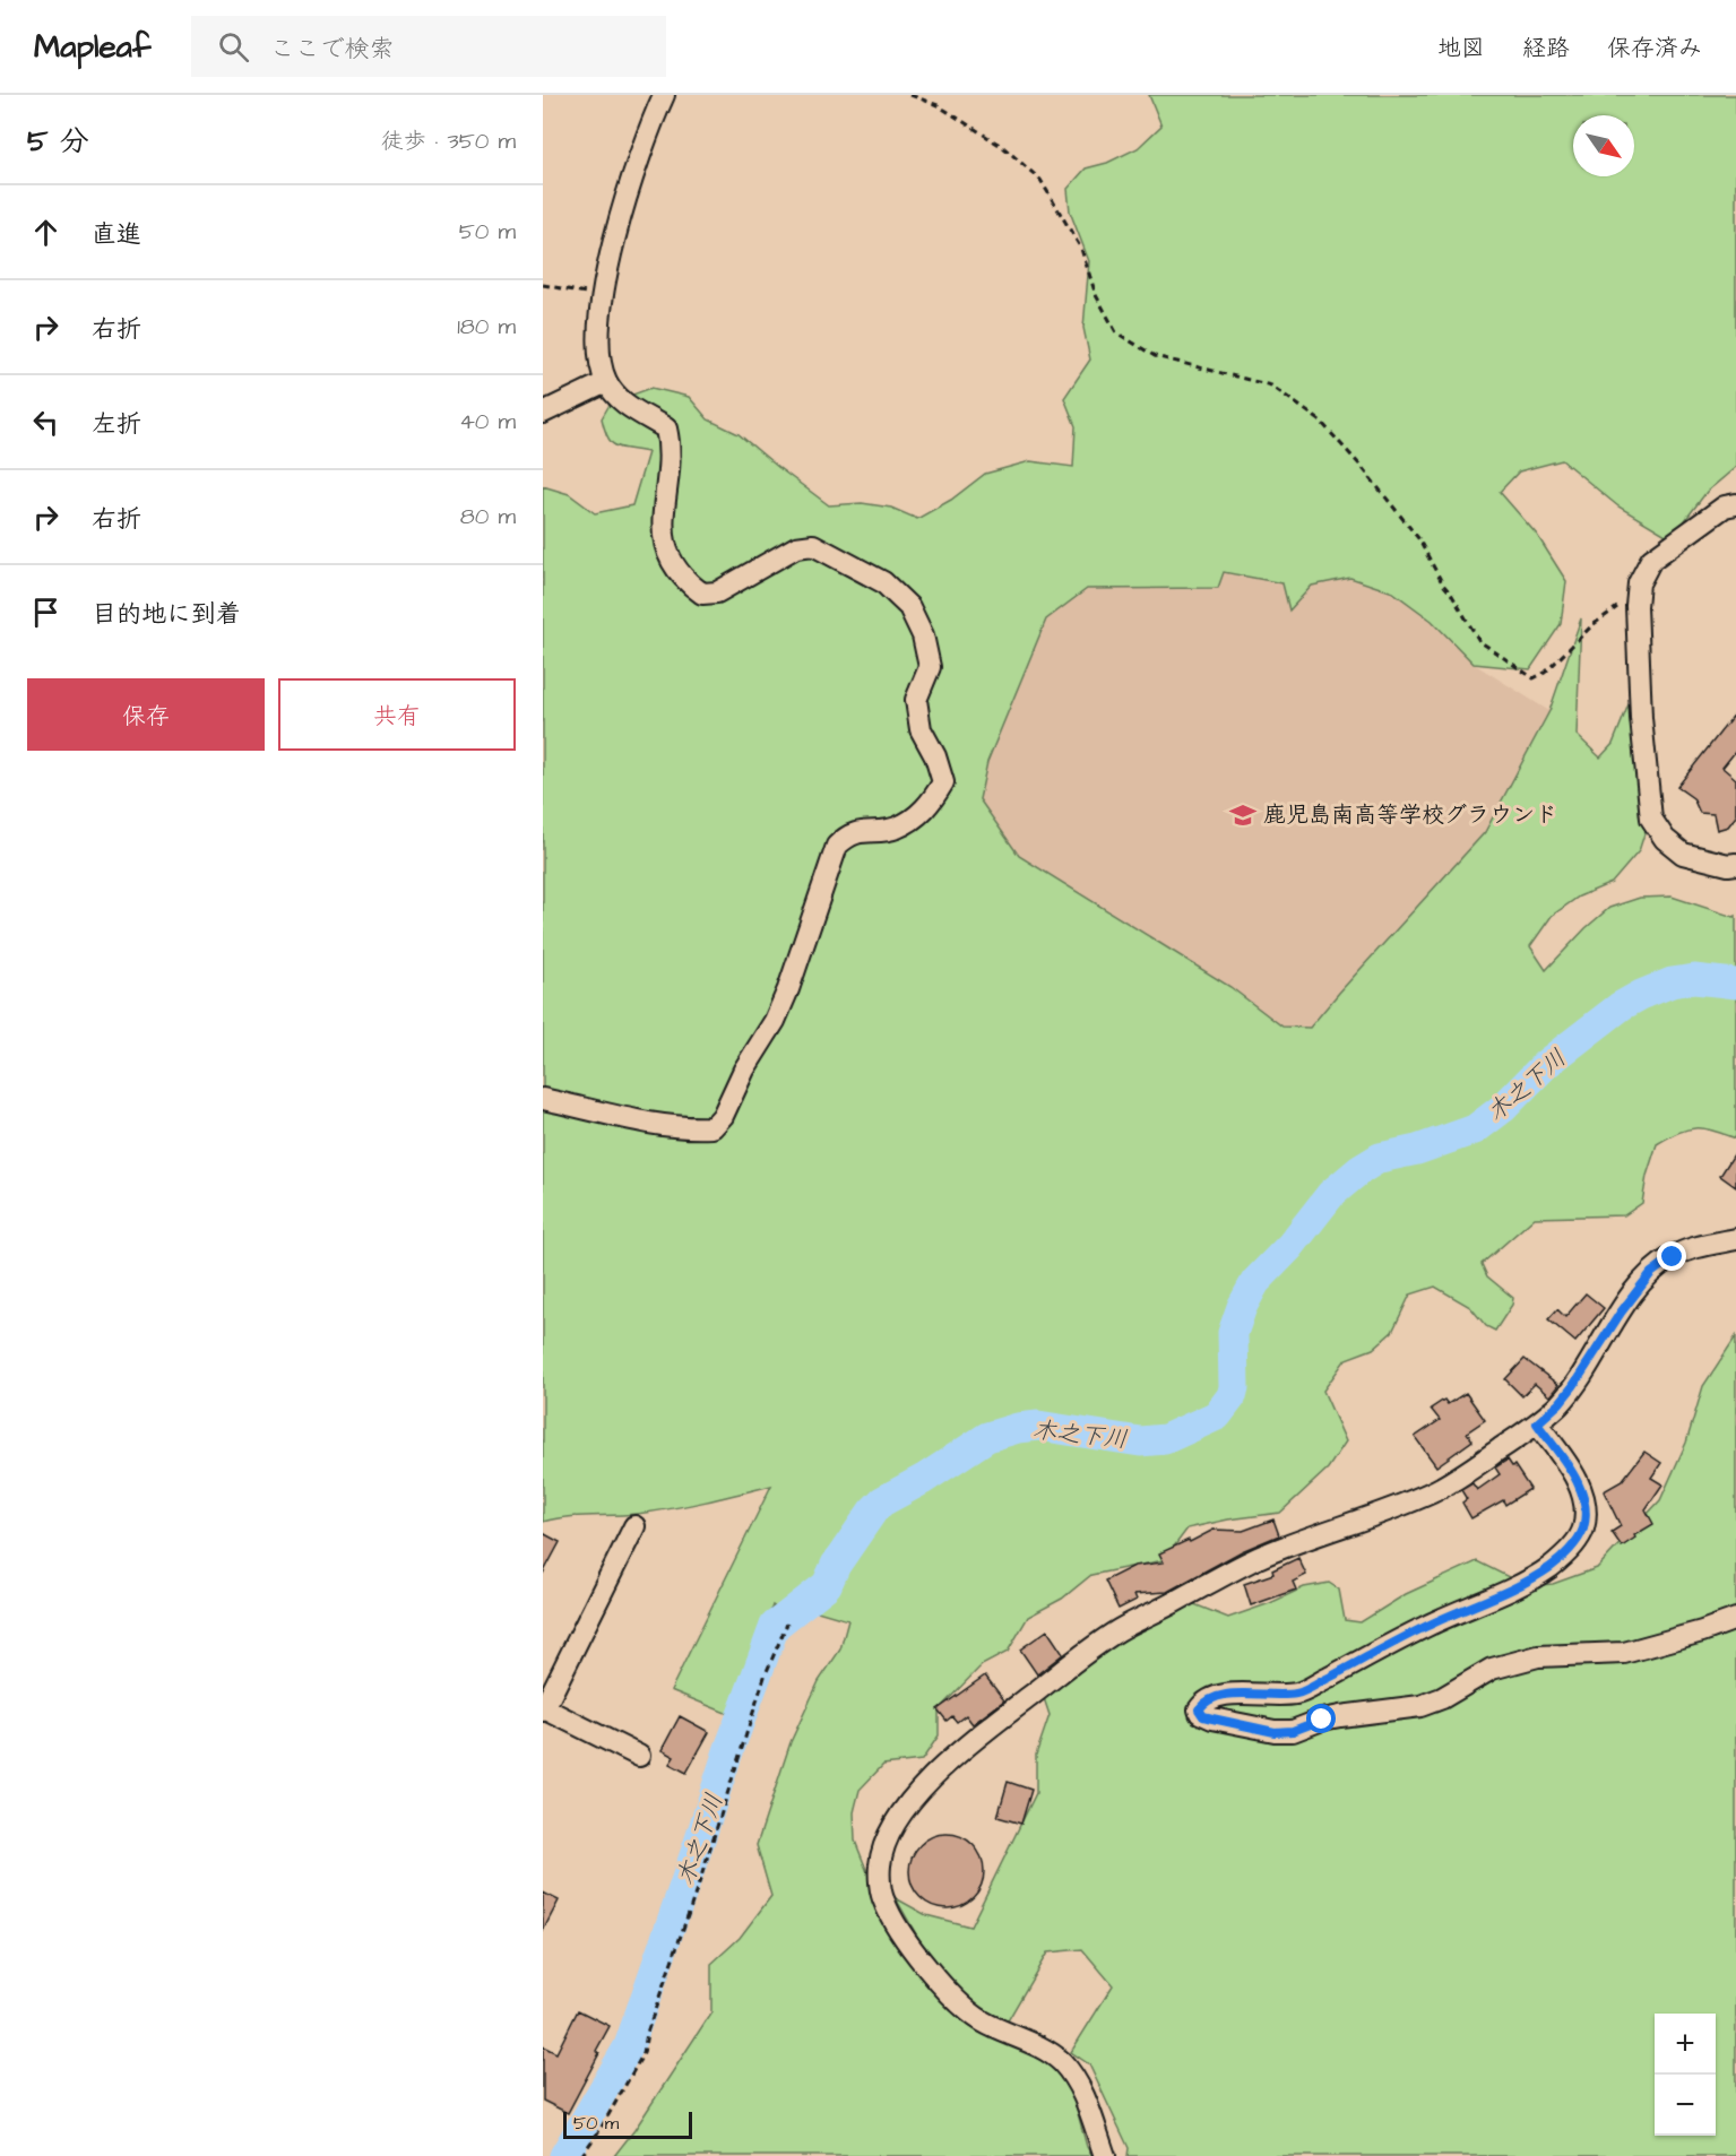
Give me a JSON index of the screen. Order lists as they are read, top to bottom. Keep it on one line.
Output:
{"water":["木之下川"],"places":{"school or university":["鹿児島南高等学校グラウンド"]},"scale_bar":"50 m","north":"bottom right","page":{"header":"Mapleaf","search":"ここで検索","nav":["地図","経路","保存済み"],"heading":["5 分","徒歩 · 350 m"],"list":[["直進","50 m"],["右折","180 m"],["左折","40 m"],["右折","80 m"],"目的地に到着"],"buttons":["保存","共有"],"map_buttons":["+","−"],"scale":"50 m"}}
